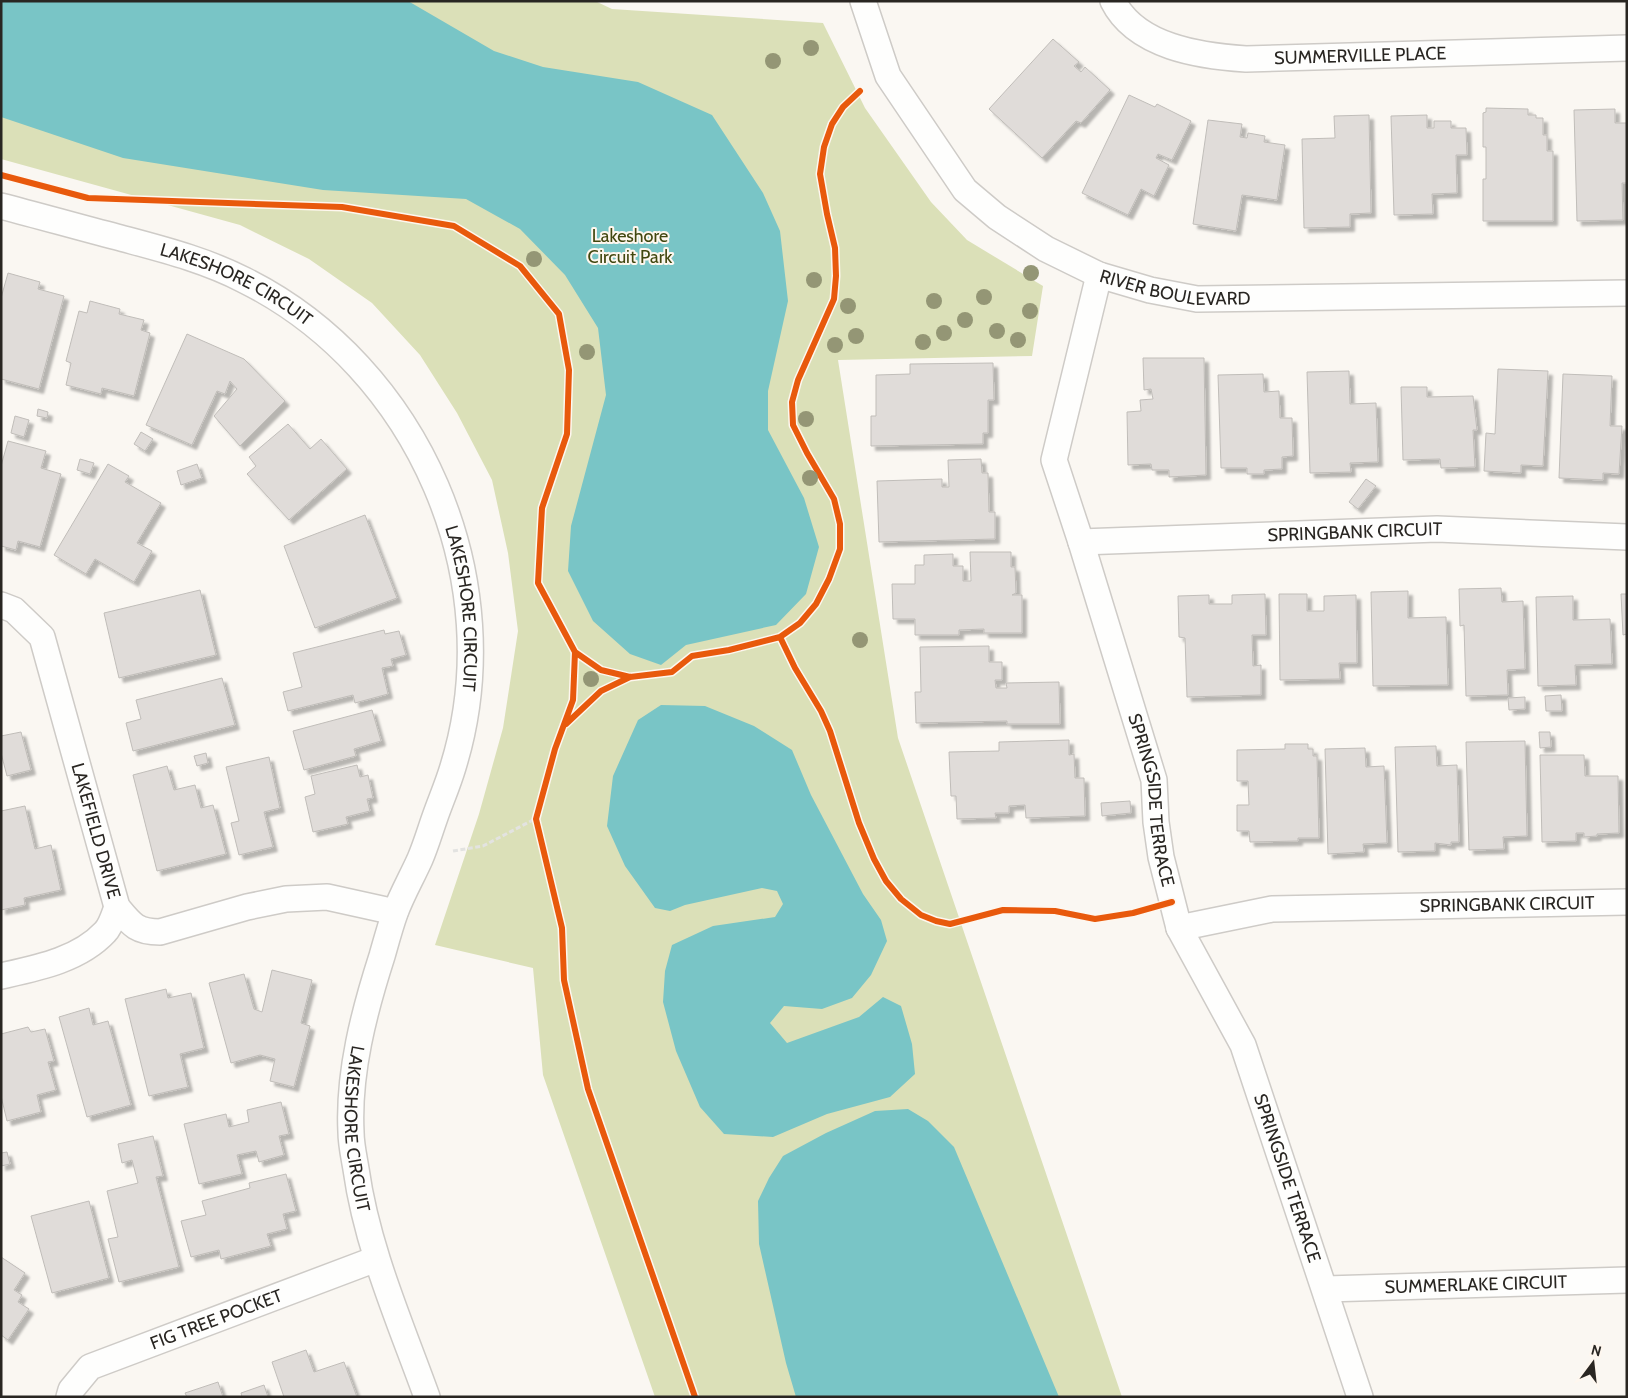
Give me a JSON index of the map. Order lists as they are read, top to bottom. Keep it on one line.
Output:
{"streets":{"street":["SUMMERVILLE PLACE","RIVER BOULEVARD","LAKESHORE CIRCUIT","SPRINGBANK CIRCUIT","SPRINGSIDE TERRACE","LAKEFIELD DRIVE","SUMMERLAKE CIRCUIT","FIG TREE POCKET"]},"crossings":[["RIVER BOULEVARD","SPRINGSIDE TERRACE"],["LAKESHORE CIRCUIT","LAKEFIELD DRIVE"],["LAKESHORE CIRCUIT","FIG TREE POCKET"],["SPRINGBANK CIRCUIT","SPRINGSIDE TERRACE"],["SPRINGSIDE TERRACE","SUMMERLAKE CIRCUIT"]],"parks":["Lakeshore Circuit Park"],"north":"top"}
